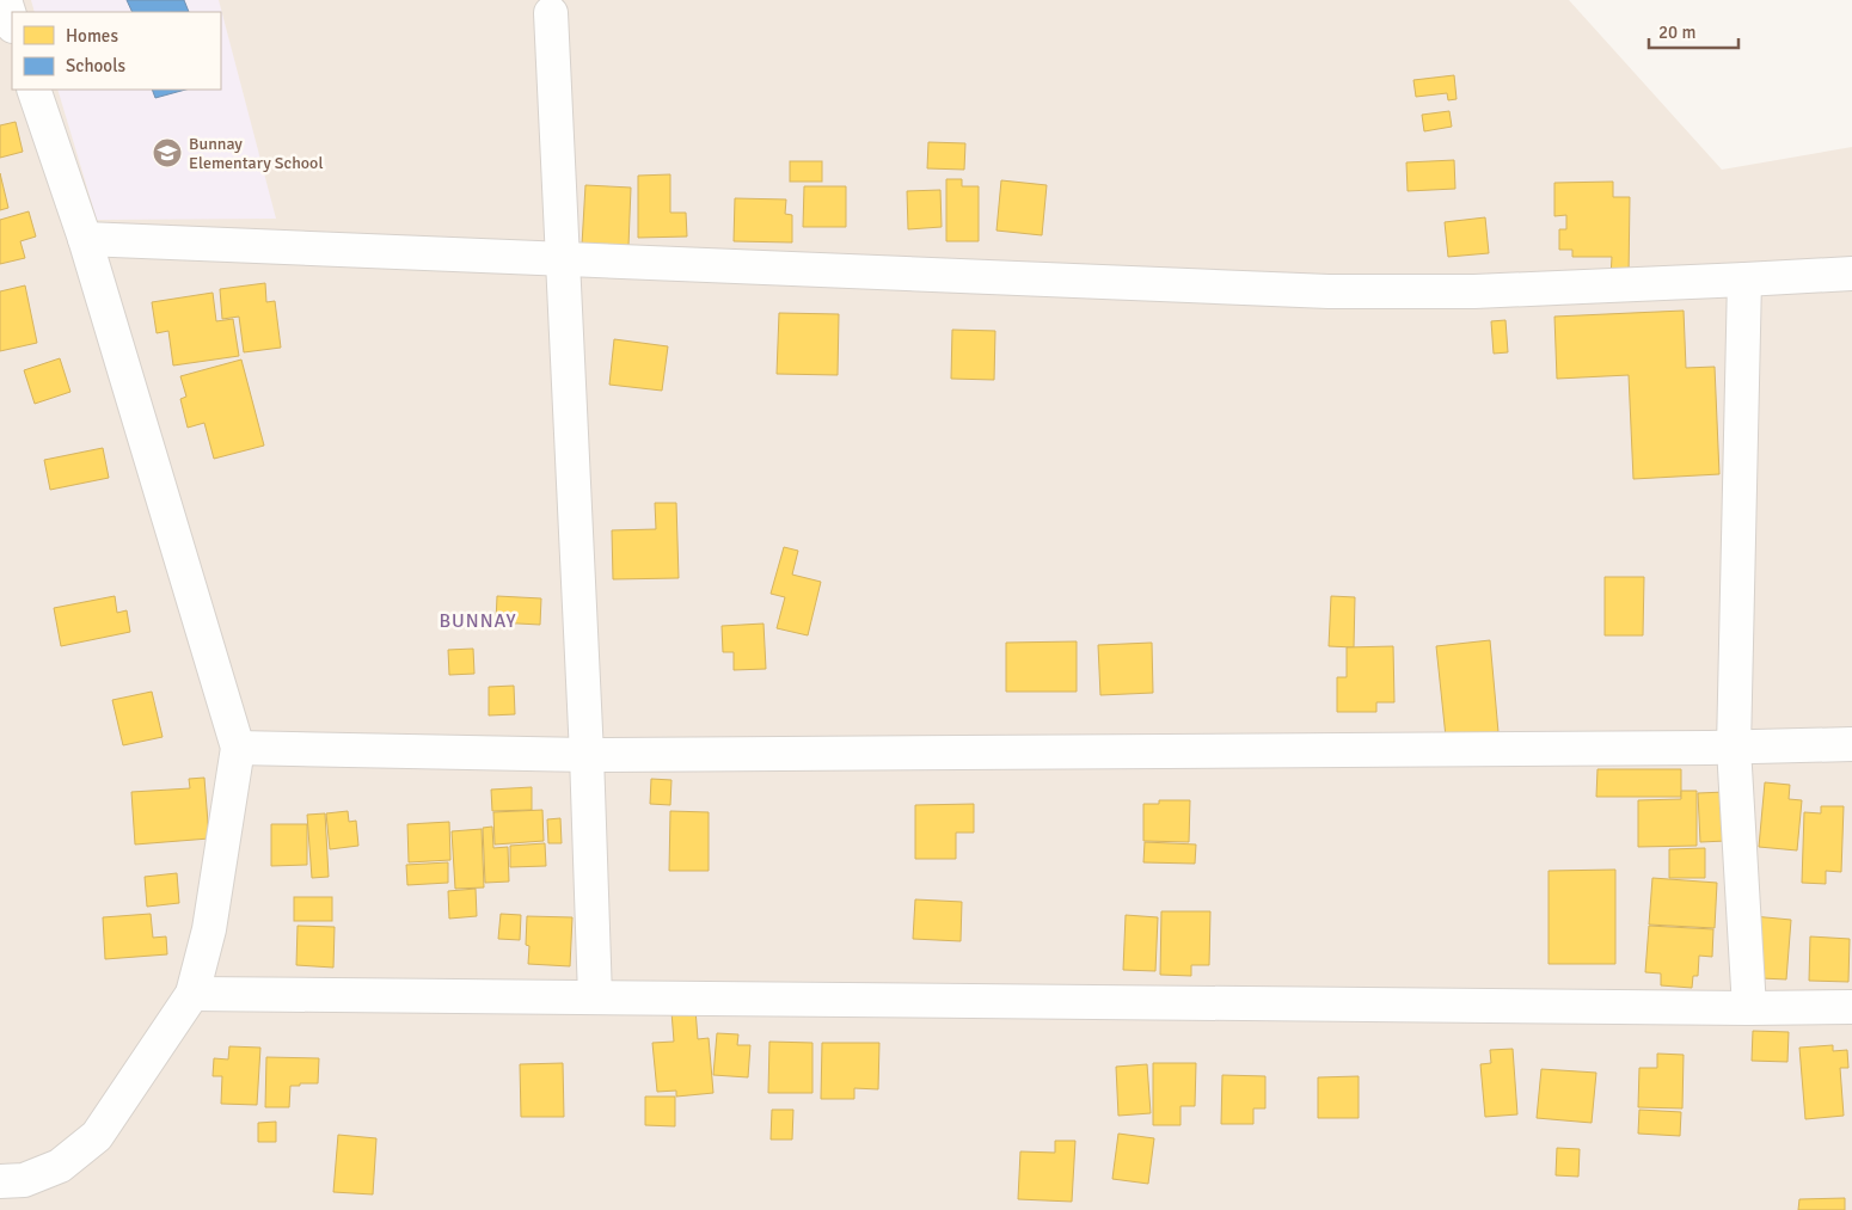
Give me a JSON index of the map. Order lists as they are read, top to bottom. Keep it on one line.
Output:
{"districts":["BUNNAY"],"places":{"school or university":["Bunnay Elementary School"]},"legend":["Homes","Schools"],"scale_bar":"20 m"}
